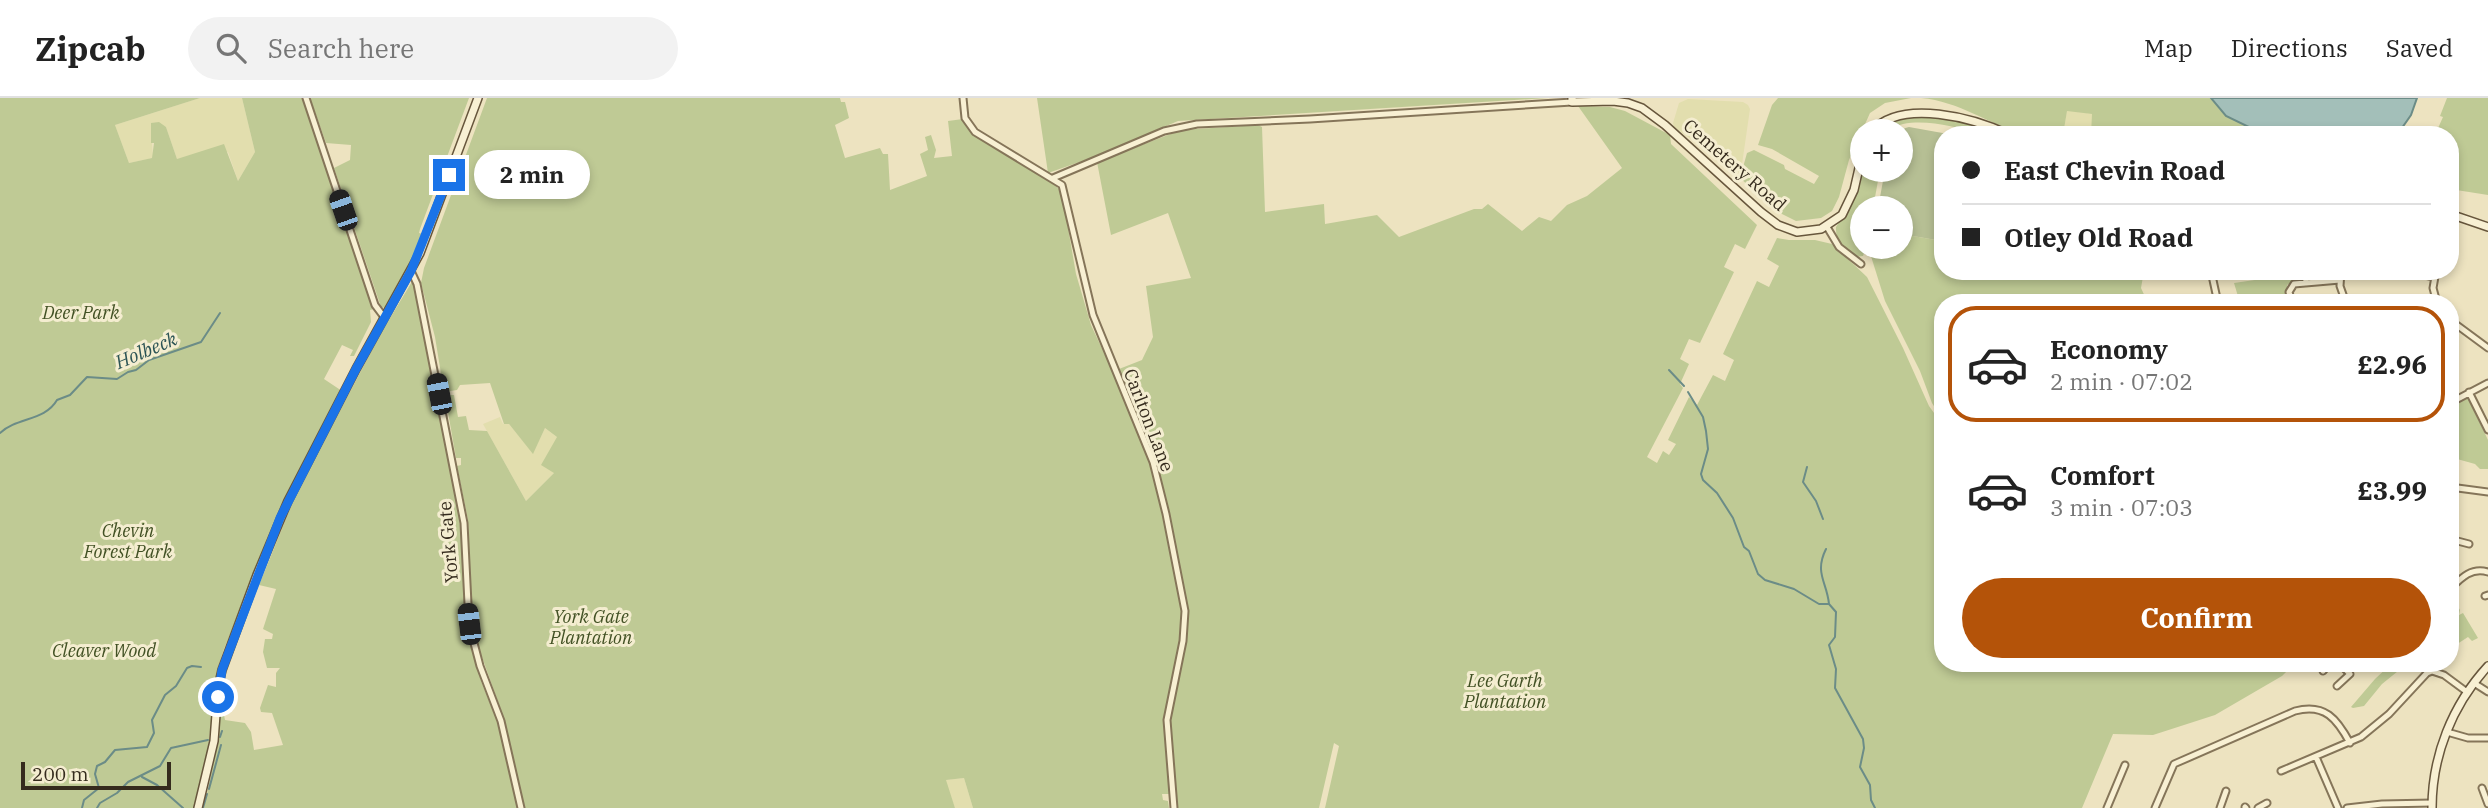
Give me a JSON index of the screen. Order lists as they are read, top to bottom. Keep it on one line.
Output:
{"streets":{"street":["Cemetery Road","Carlton Lane","York Gate"]},"crossings":[["Cemetery Road","Carlton Lane"]],"water":["Holbeck"],"parks":["Deer Park","Chevin Forest Park","York Gate Plantation","Cleaver Wood","Lee Garth Plantation"],"scale_bar":"200 m","page":{"header":"Zipcab","search":"Search here","nav":["Map","Directions","Saved"],"map_buttons":["+","−"],"banner":["East Chevin Road","Otley Old Road"],"bubble":"2 min","list":[{"name":"Economy","note":"2 min · 07:02","value":"£2.96"},{"name":"Comfort","note":"3 min · 07:03","value":"£3.99"}],"buttons":"Confirm","scale":"200 m"}}
